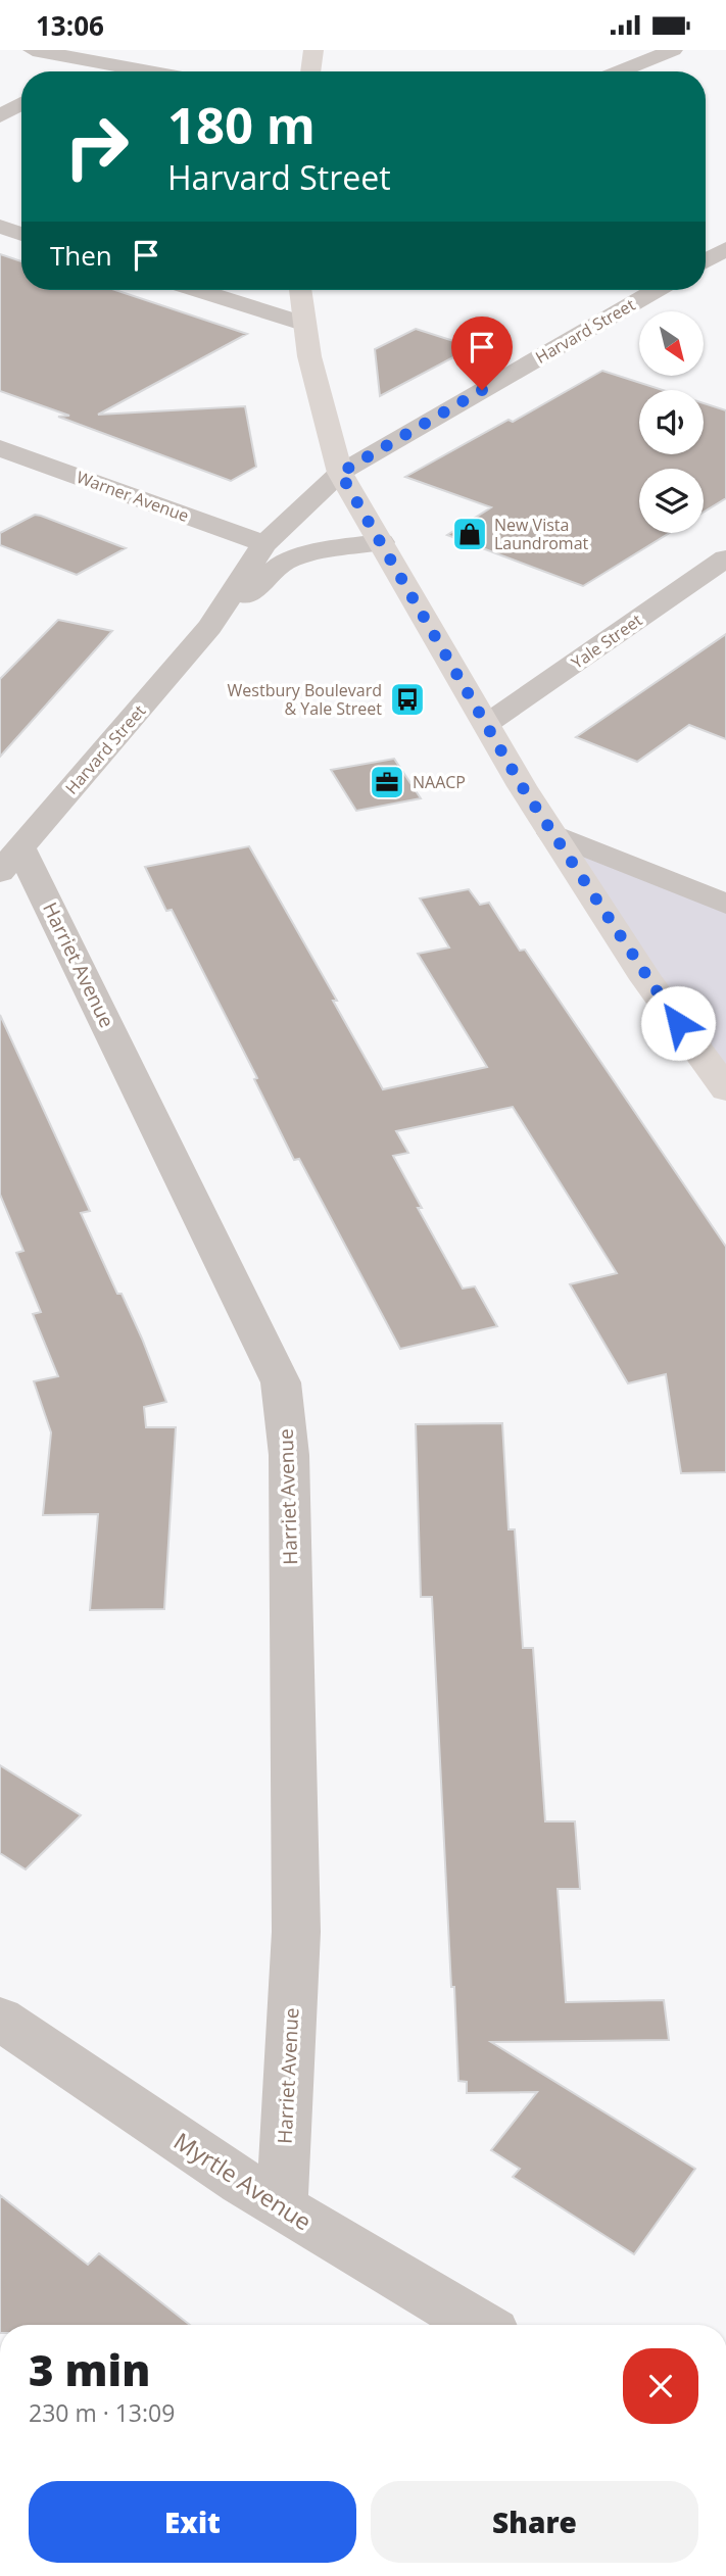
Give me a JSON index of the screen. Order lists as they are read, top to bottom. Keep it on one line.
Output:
{"streets":{"street":["Harvard Street","Warner Avenue","Yale Street","Harriet Avenue","Myrtle Avenue"]},"crossings":[["Harvard Street","Warner Avenue"],["Harvard Street","Harriet Avenue"],["Harriet Avenue","Myrtle Avenue"]],"places":{"shop":["New Vista Laundromat"],"bus stop":["Westbury Boulevard & Yale Street"],"office":["NAACP"]},"north":"bottom right","page":{"status":"13:06","turn":["180 m","Harvard Street"],"then":"Then","heading":["3 min","230 m · 13:09"],"buttons":["Exit","Share"]}}
